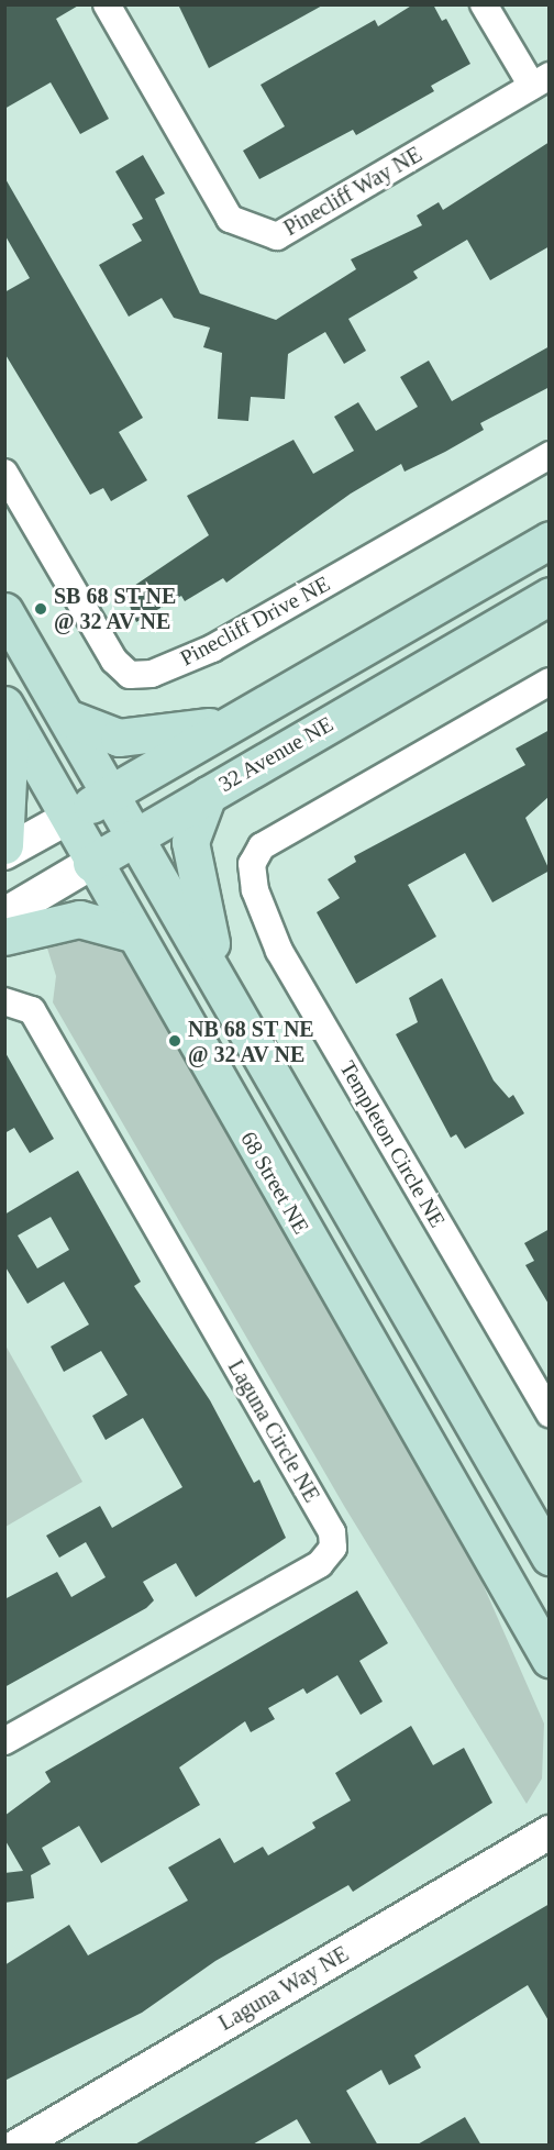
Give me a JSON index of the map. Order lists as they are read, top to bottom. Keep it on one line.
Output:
{"streets":{"main road":["32 Avenue NE","68 Street NE"],"street":["Pinecliff Way NE","Pinecliff Drive NE","Templeton Circle NE","Laguna Circle NE","Laguna Way NE"]},"crossings":[["32 Avenue NE","68 Street NE"]],"places":["SB 68 ST NE @ 32 AV NE","NB 68 ST NE @ 32 AV NE"]}
